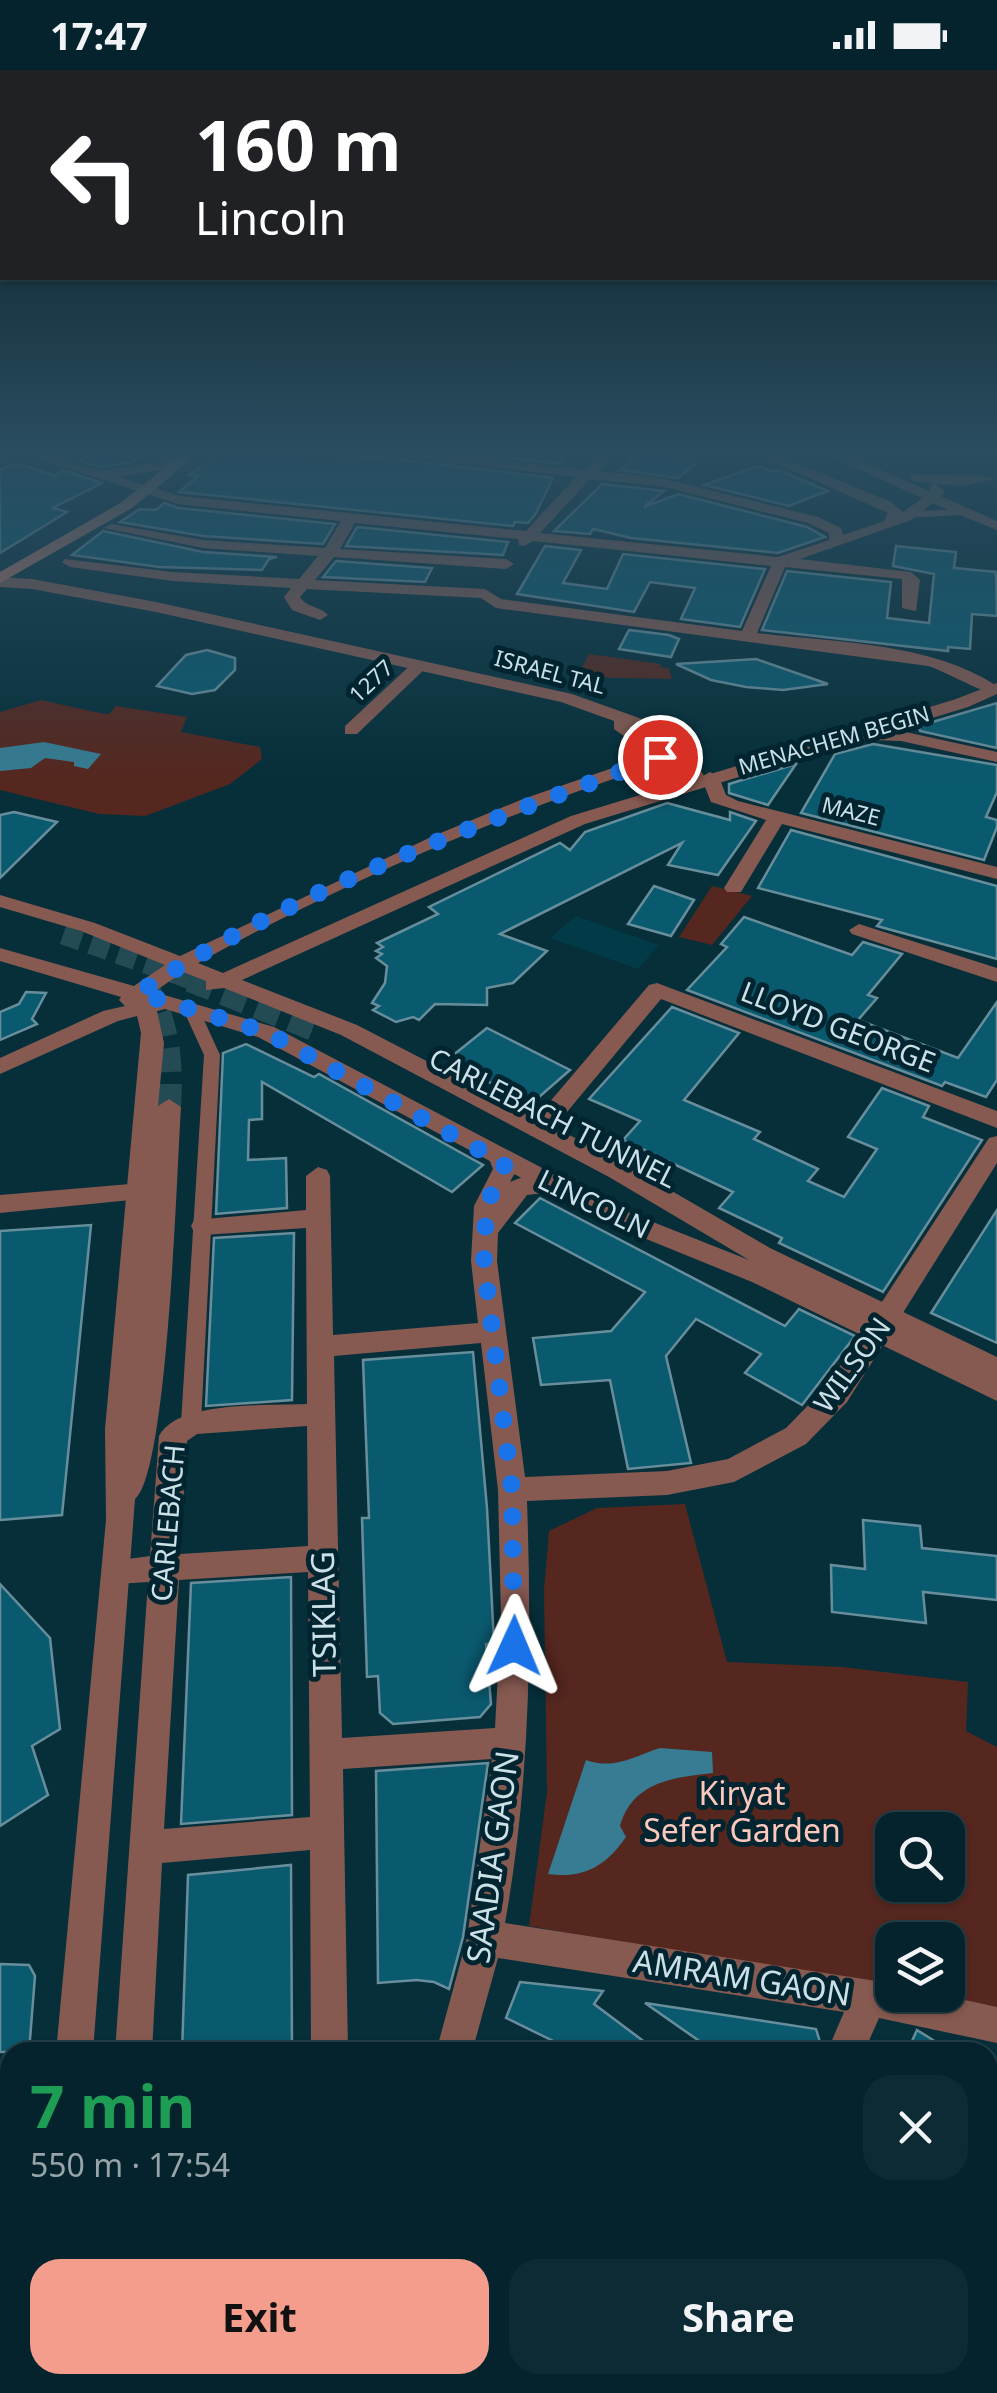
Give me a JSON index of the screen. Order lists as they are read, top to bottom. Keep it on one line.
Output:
{"streets":{"street":["ISRAEL TAL","1277","MENACHEM BEGIN","MAZE","LLOYD GEORGE","CARLEBACH TUNNEL","LINCOLN","WILSON","CARLEBACH","TSIKLAG","SAADIA GAON","AMRAM GAON"]},"crossings":[["ISRAEL TAL","1277"],["ISRAEL TAL","MENACHEM BEGIN"],["ISRAEL TAL","MAZE"],["MENACHEM BEGIN","MAZE"],["MENACHEM BEGIN","LINCOLN"],["MENACHEM BEGIN","CARLEBACH"],["LLOYD GEORGE","LINCOLN"],["CARLEBACH TUNNEL","LINCOLN"],["LINCOLN","WILSON"],["LINCOLN","CARLEBACH"],["LINCOLN","SAADIA GAON"],["WILSON","SAADIA GAON"],["SAADIA GAON","AMRAM GAON"]],"parks":["Kiryat Sefer Garden"],"page":{"status":"17:47","turn":["160 m","Lincoln"],"heading":["7 min","550 m · 17:54"],"buttons":["Exit","Share"]}}
